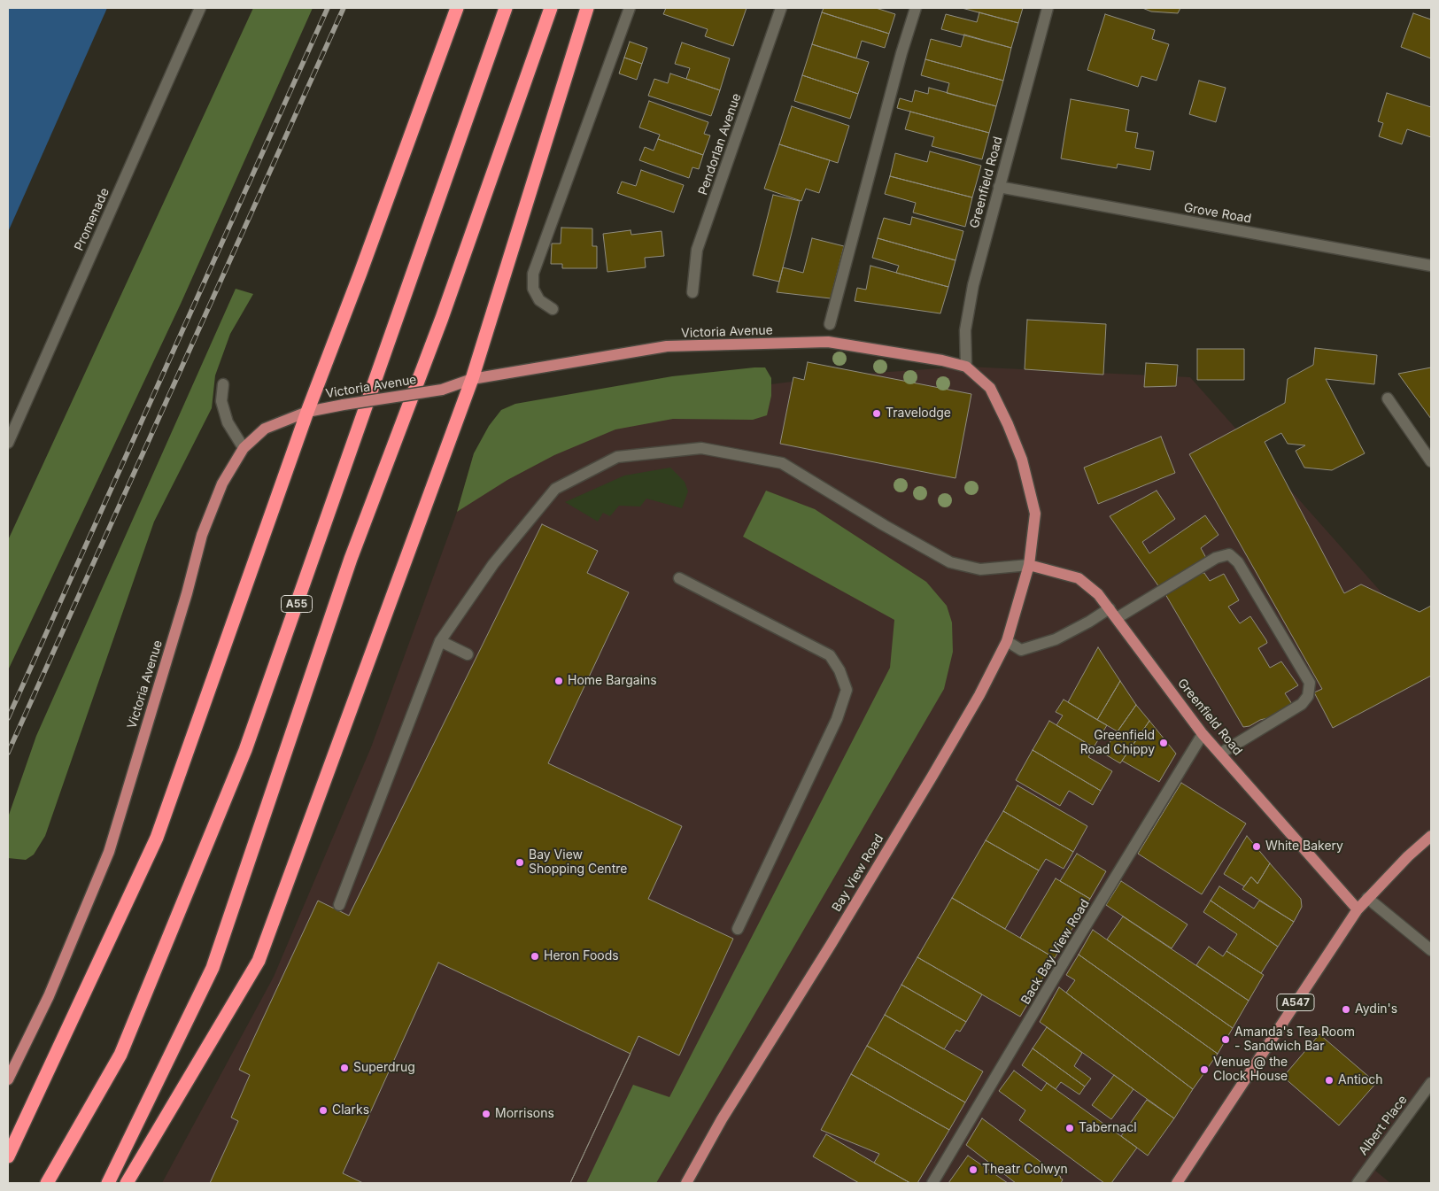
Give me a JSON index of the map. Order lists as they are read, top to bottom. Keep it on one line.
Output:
{"streets":{"highway":["A55"],"main road":["Greenfield Road","Victoria Avenue","Bay View Road","A547"],"street":["Pendorlan Avenue","Grove Road","Promenade","Back Bay View Road","Albert Place"]},"crossings":[["Greenfield Road","Grove Road"],["Greenfield Road","Victoria Avenue"],["Greenfield Road","Bay View Road"],["Greenfield Road","Back Bay View Road"],["Greenfield Road","A547"],["Victoria Avenue","Bay View Road"]],"places":["Travelodge","Home Bargains","Greenfield Road Chippy","White Bakery","Bay View Shopping Centre","Heron Foods","Aydin's","Amanda's Tea Room - Sandwich Bar","Superdrug","Venue @ the Clock House","Antioch","Clarks","Morrisons","Tabernacl","Theatr Colwyn"]}
